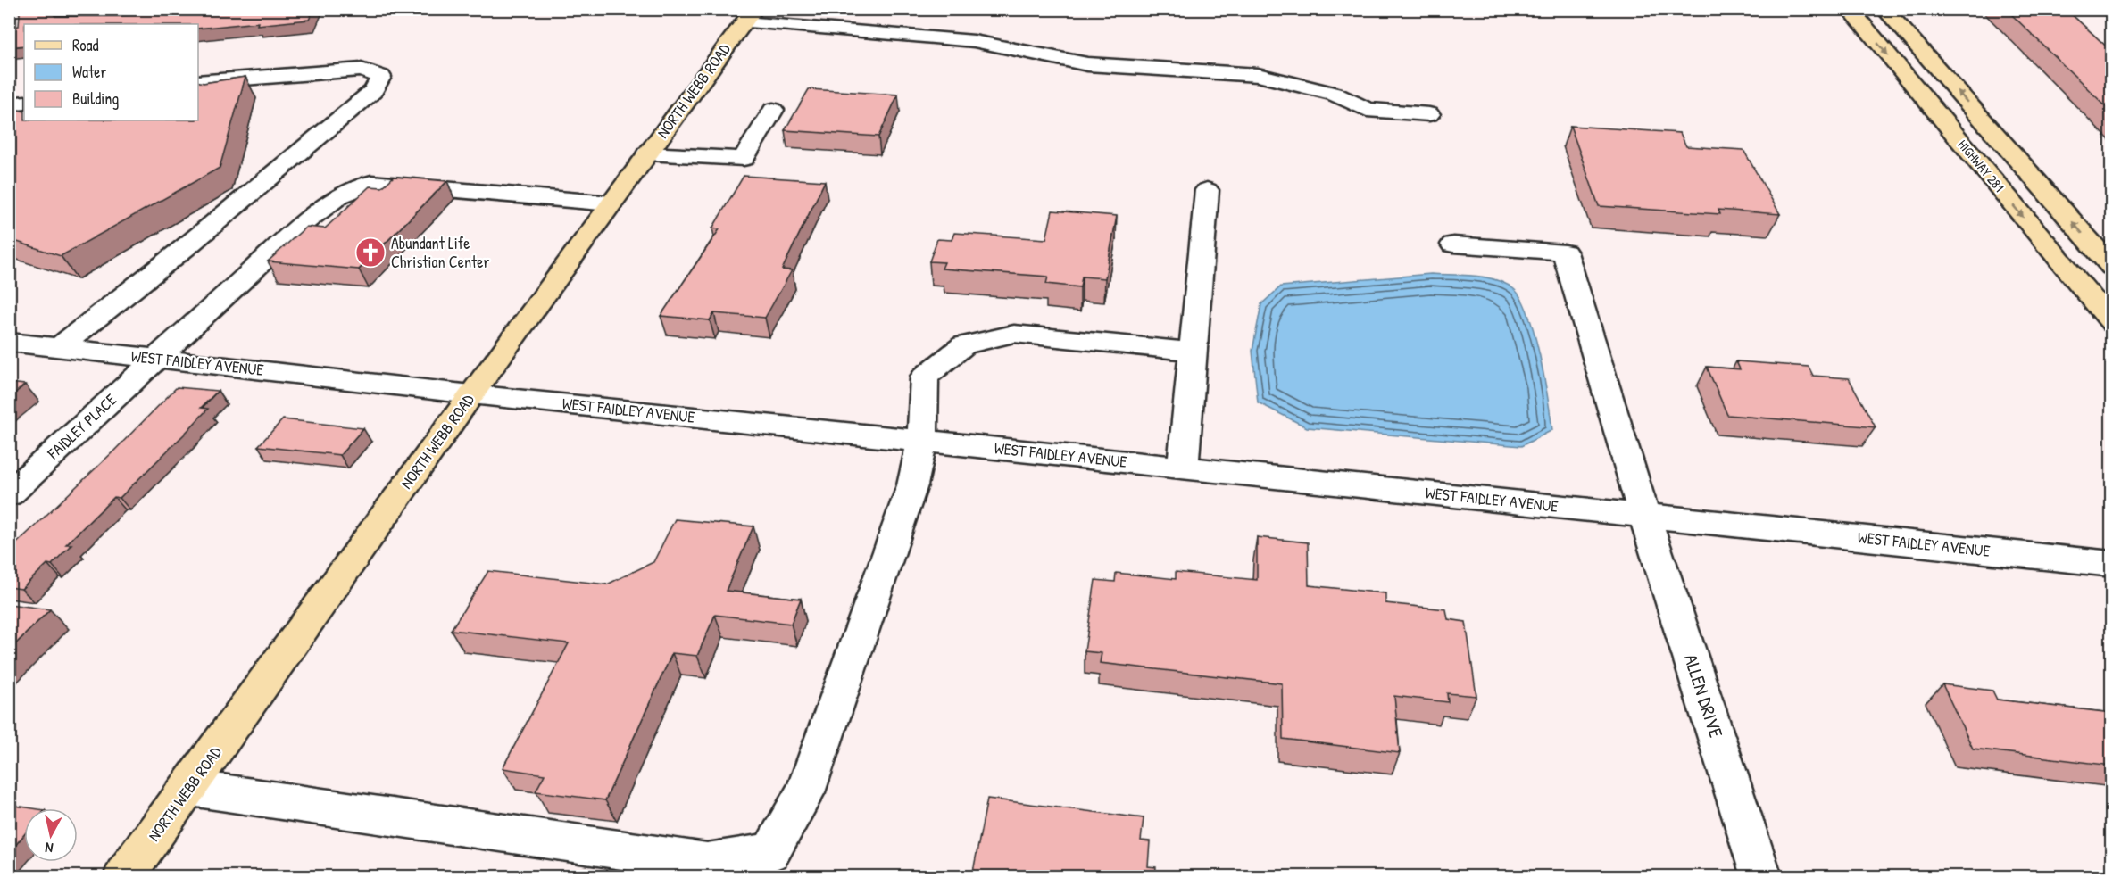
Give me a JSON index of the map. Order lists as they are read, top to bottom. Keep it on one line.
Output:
{"streets":{"main road":["NORTH WEBB ROAD","HIGHWAY 281"],"street":["WEST FAIDLEY AVENUE","FAIDLEY PLACE","ALLEN DRIVE"]},"crossings":[["NORTH WEBB ROAD","WEST FAIDLEY AVENUE"],["NORTH WEBB ROAD","FAIDLEY PLACE"],["WEST FAIDLEY AVENUE","FAIDLEY PLACE"],["WEST FAIDLEY AVENUE","ALLEN DRIVE"]],"places":{"church":["Abundant Life Christian Center"]},"legend":["Road","Water","Building"],"north":"bottom"}
